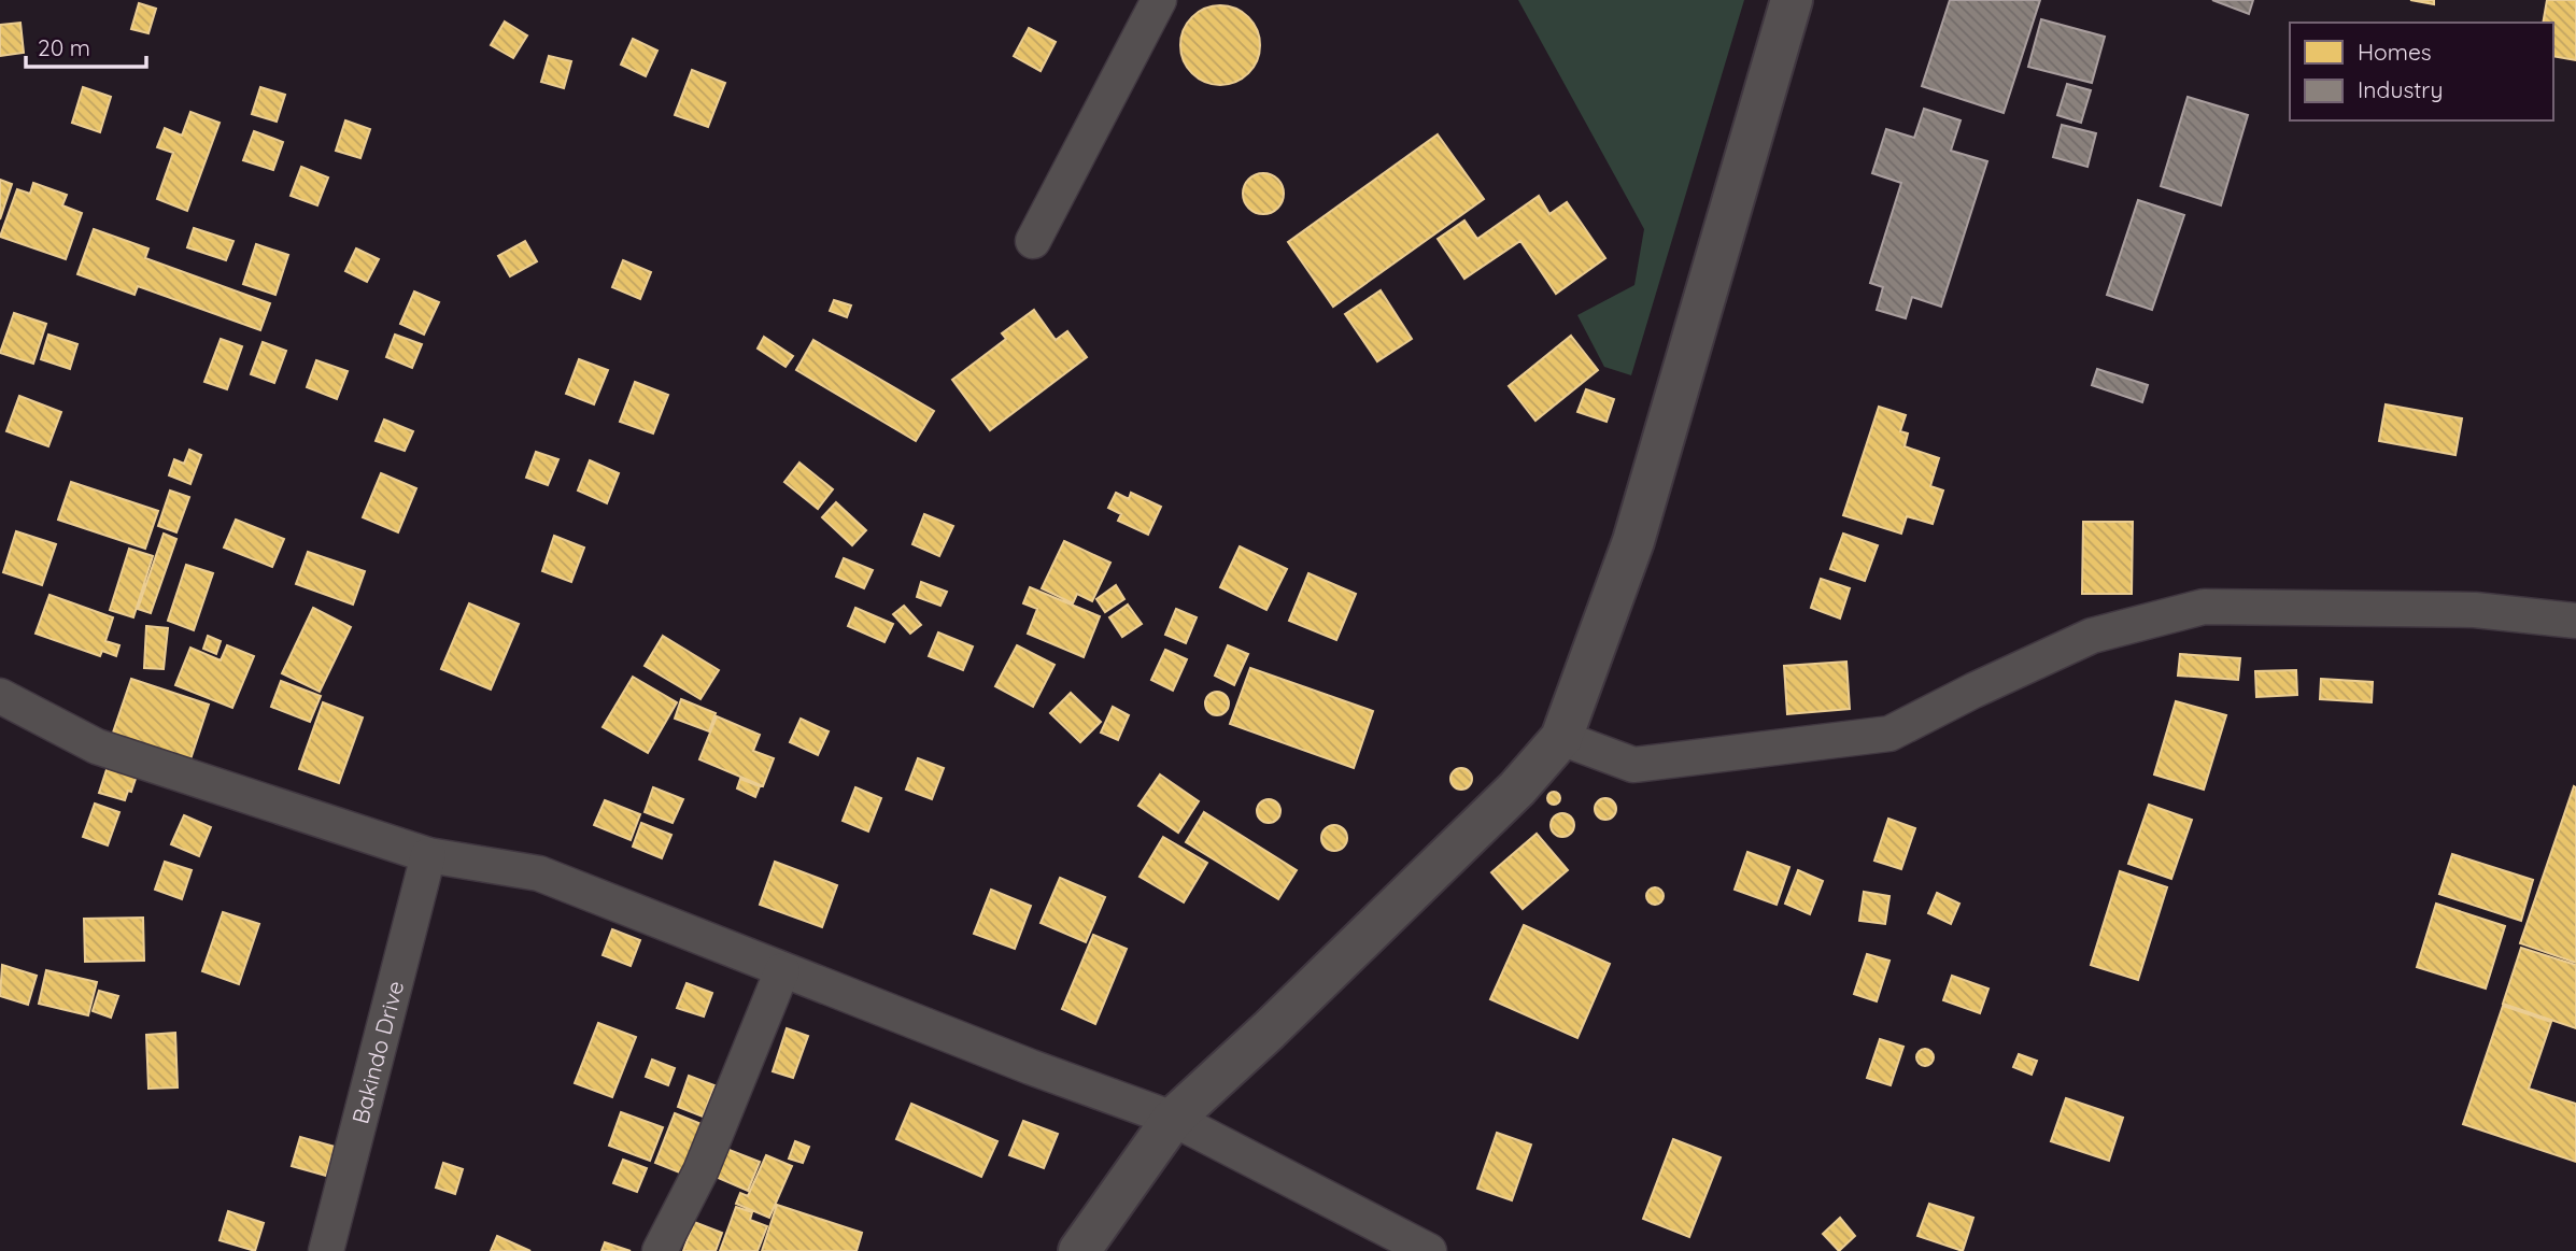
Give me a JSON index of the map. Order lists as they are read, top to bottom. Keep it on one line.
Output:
{"streets":{"street":["Bakindo Drive"]},"legend":["Homes","Industry"],"scale_bar":"20 m"}
